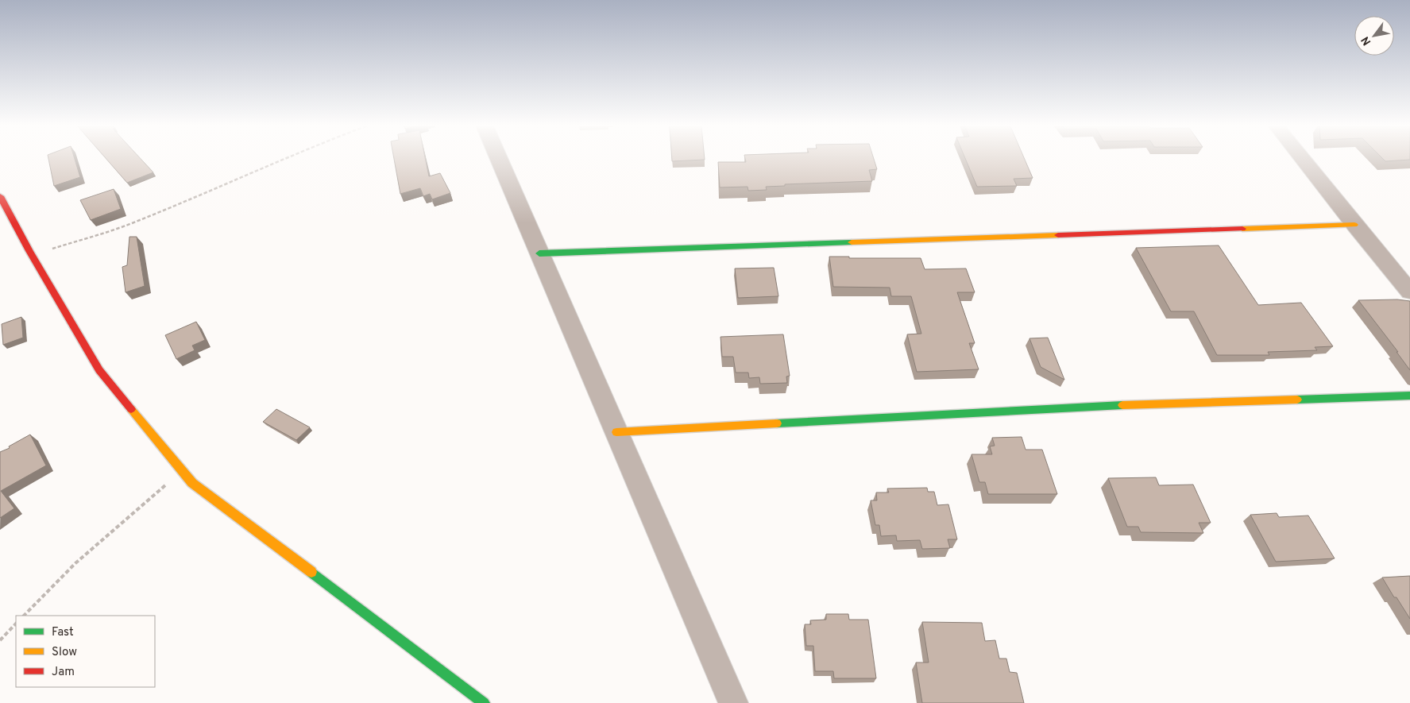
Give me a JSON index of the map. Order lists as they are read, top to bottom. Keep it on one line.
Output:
{"legend":["Fast","Slow","Jam"],"north":"bottom left"}
